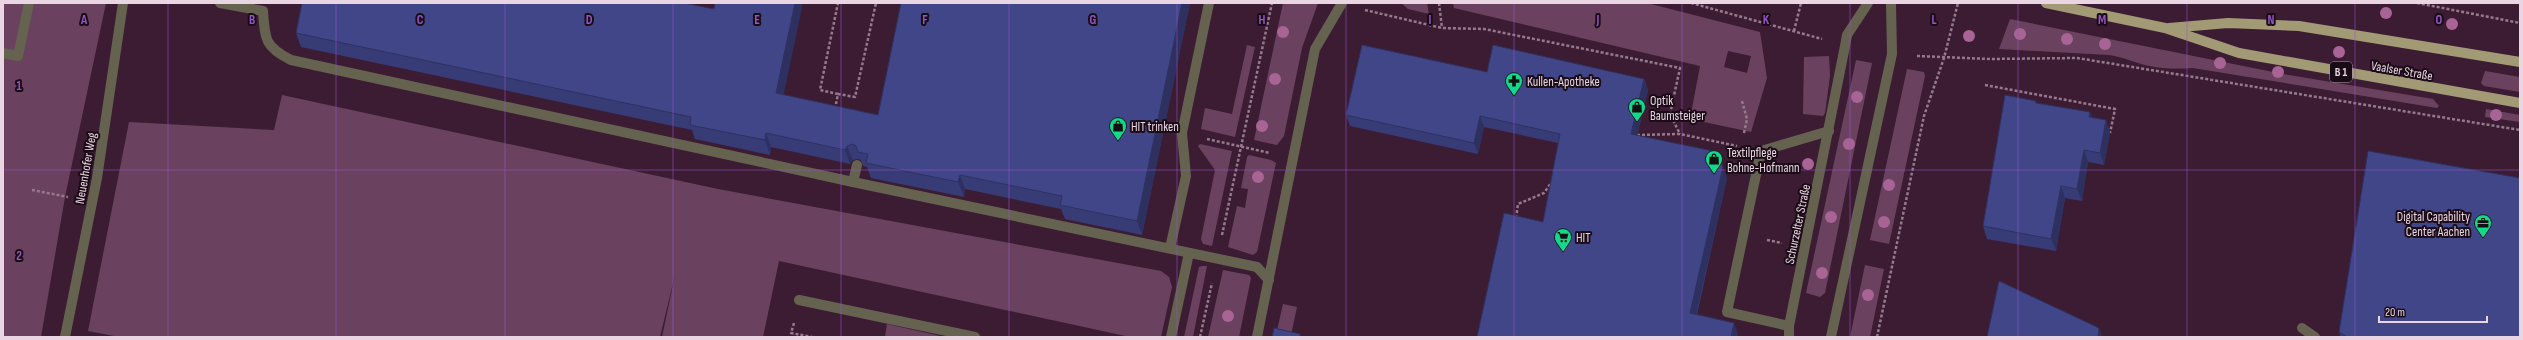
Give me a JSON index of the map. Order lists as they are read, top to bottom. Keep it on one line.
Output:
{"streets":{"main road":["Vaalser Straße","B 1"],"street":["Neuenhofer Weg","Schurzelter Straße"]},"places":{"pharmacy":["Kullen-Apotheke"],"shop":["Optik Baumsteiger","HIT trinken","Textilpflege Bohne-Hofmann"],"office":["Digital Capability Center Aachen"],"supermarket":["HIT"]},"scale_bar":"20 m","grid":{"columns":["A","B","C","D","E","F","G","H","I","J","K","L","M","N","O"],"rows":["1","2"]}}
